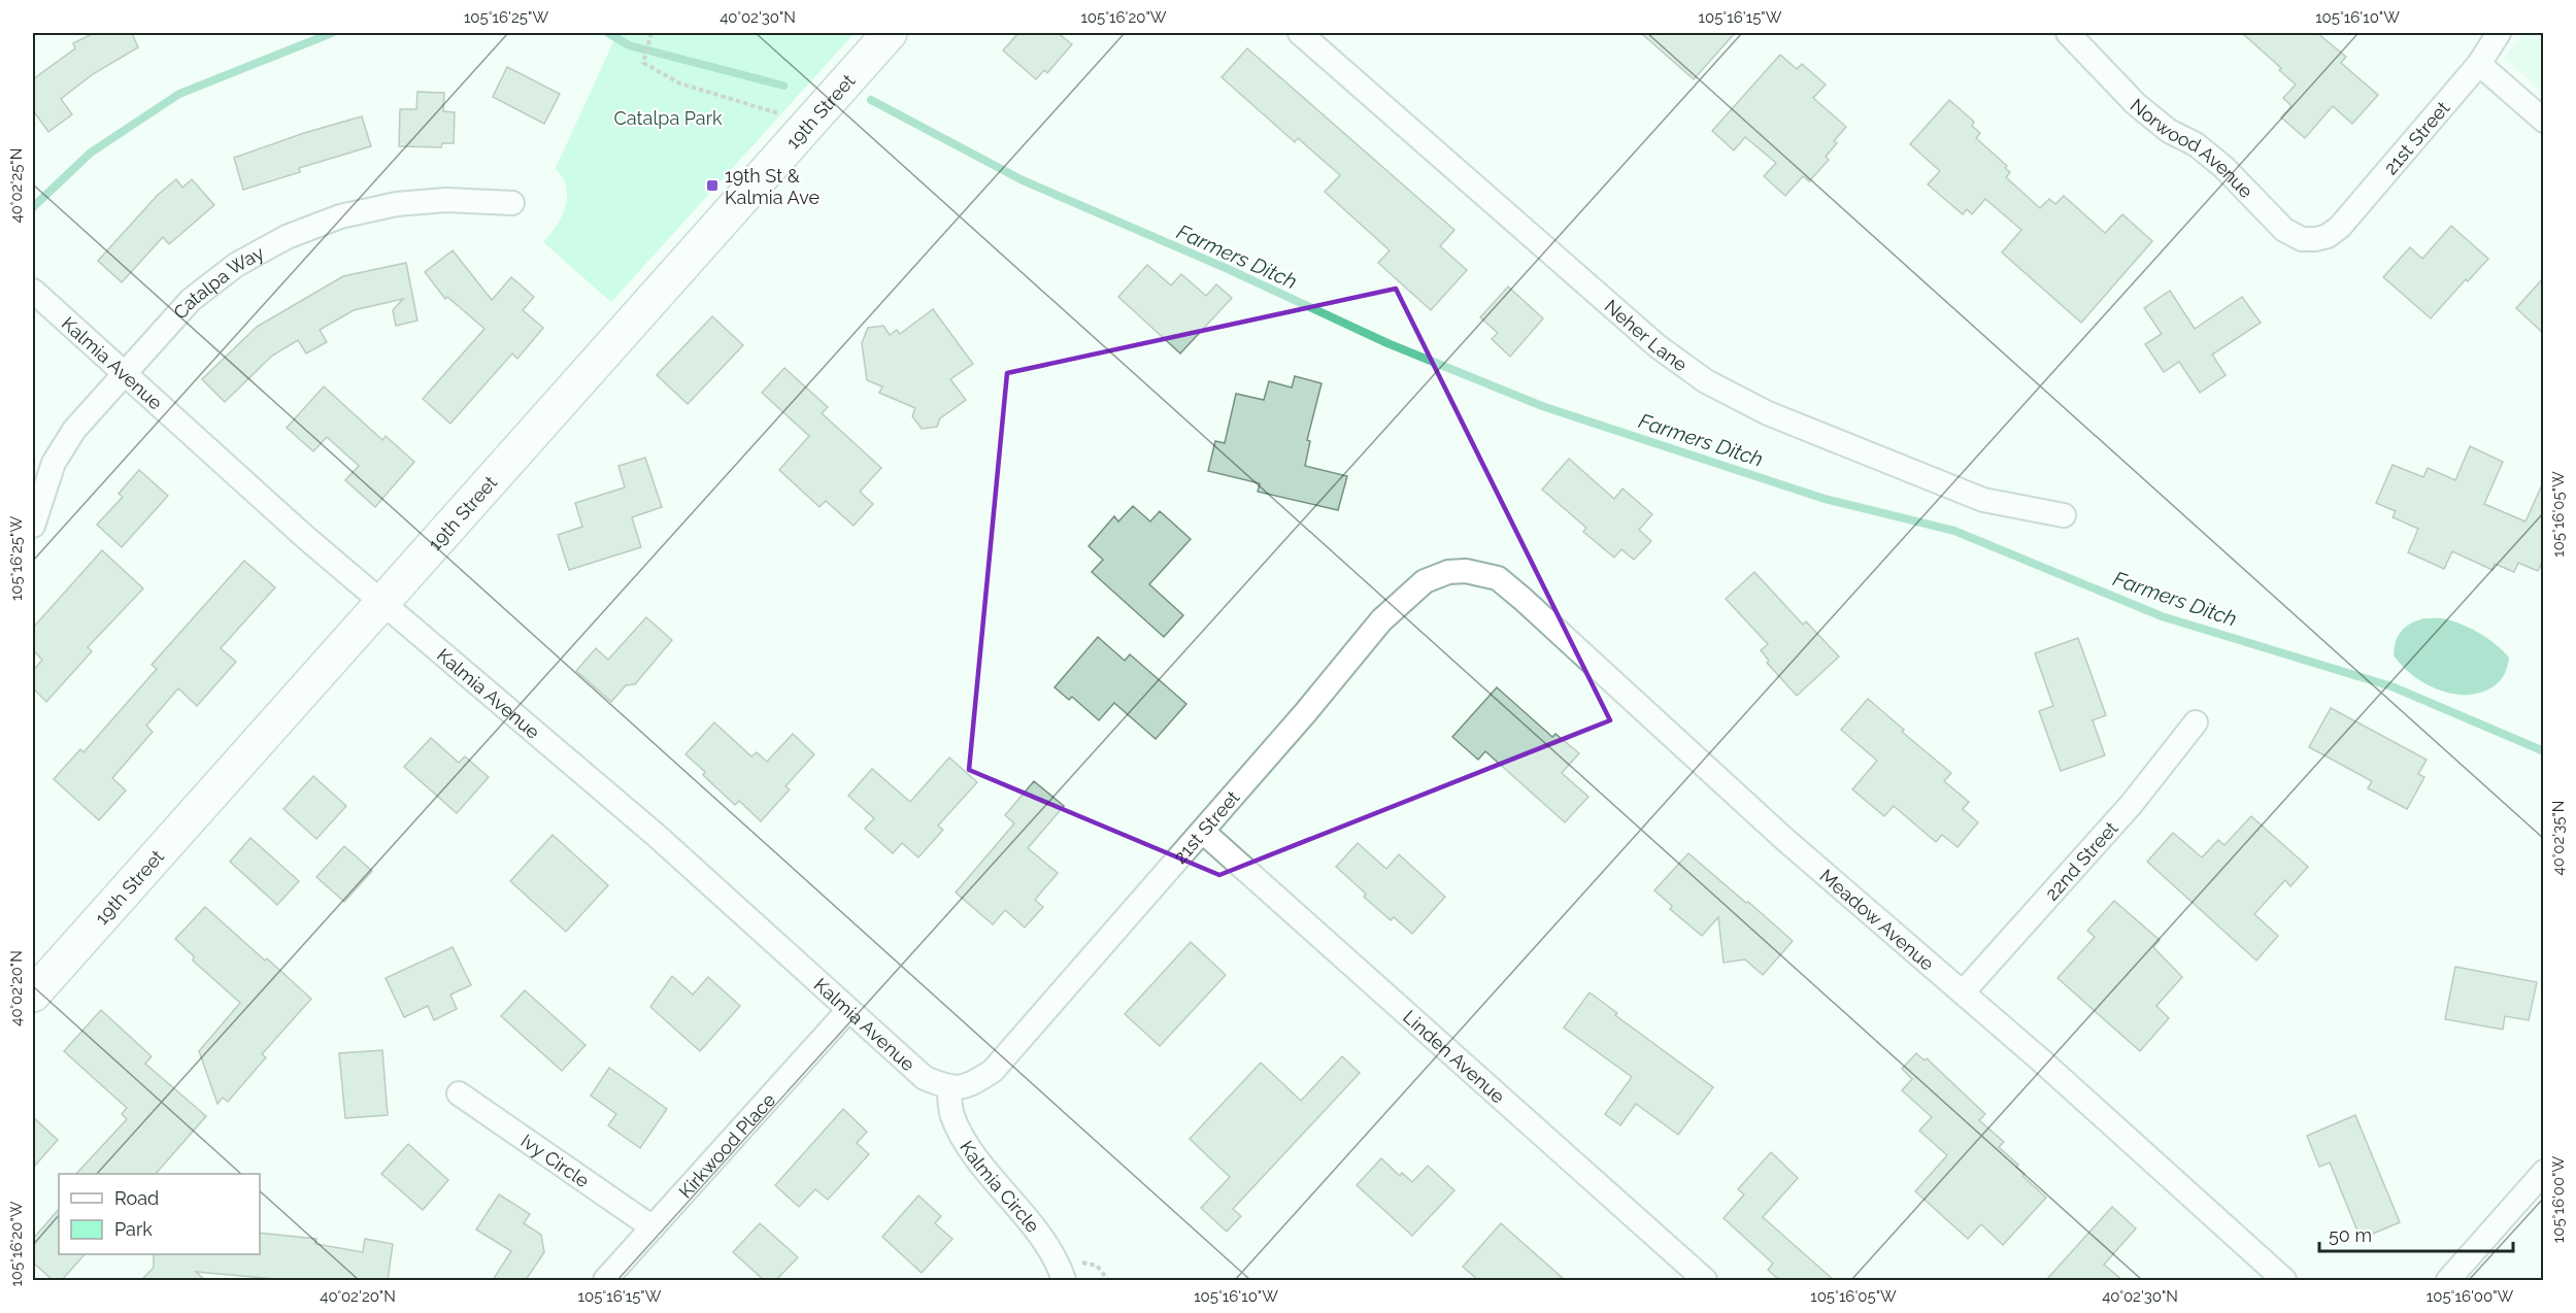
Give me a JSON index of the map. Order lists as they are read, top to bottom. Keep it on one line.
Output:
{"streets":{"street":["19th Street","21st Street","Norwood Avenue","Catalpa Way","Neher Lane","Kalmia Avenue","22nd Street","Meadow Avenue","Linden Avenue","Kirkwood Place","Ivy Circle","Kalmia Circle"]},"crossings":[["19th Street","Kalmia Avenue"],["21st Street","Norwood Avenue"],["21st Street","Kalmia Avenue"],["21st Street","Meadow Avenue"],["21st Street","Linden Avenue"],["21st Street","Kalmia Circle"],["Catalpa Way","Kalmia Avenue"],["Kalmia Avenue","Kirkwood Place"],["Kalmia Avenue","Kalmia Circle"],["22nd Street","Meadow Avenue"],["Kirkwood Place","Ivy Circle"]],"water":["Farmers Ditch"],"parks":["Catalpa Park"],"places":{"transit":["19th St & Kalmia Ave"]},"legend":["Road","Park"],"scale_bar":"50 m","coordinates":["105°16'25\"W","40°02'30\"N","105°16'20\"W","105°16'15\"W","105°16'10\"W","40°02'25\"N","105°16'05\"W","40°02'35\"N","40°02'20\"N","105°16'00\"W"]}
